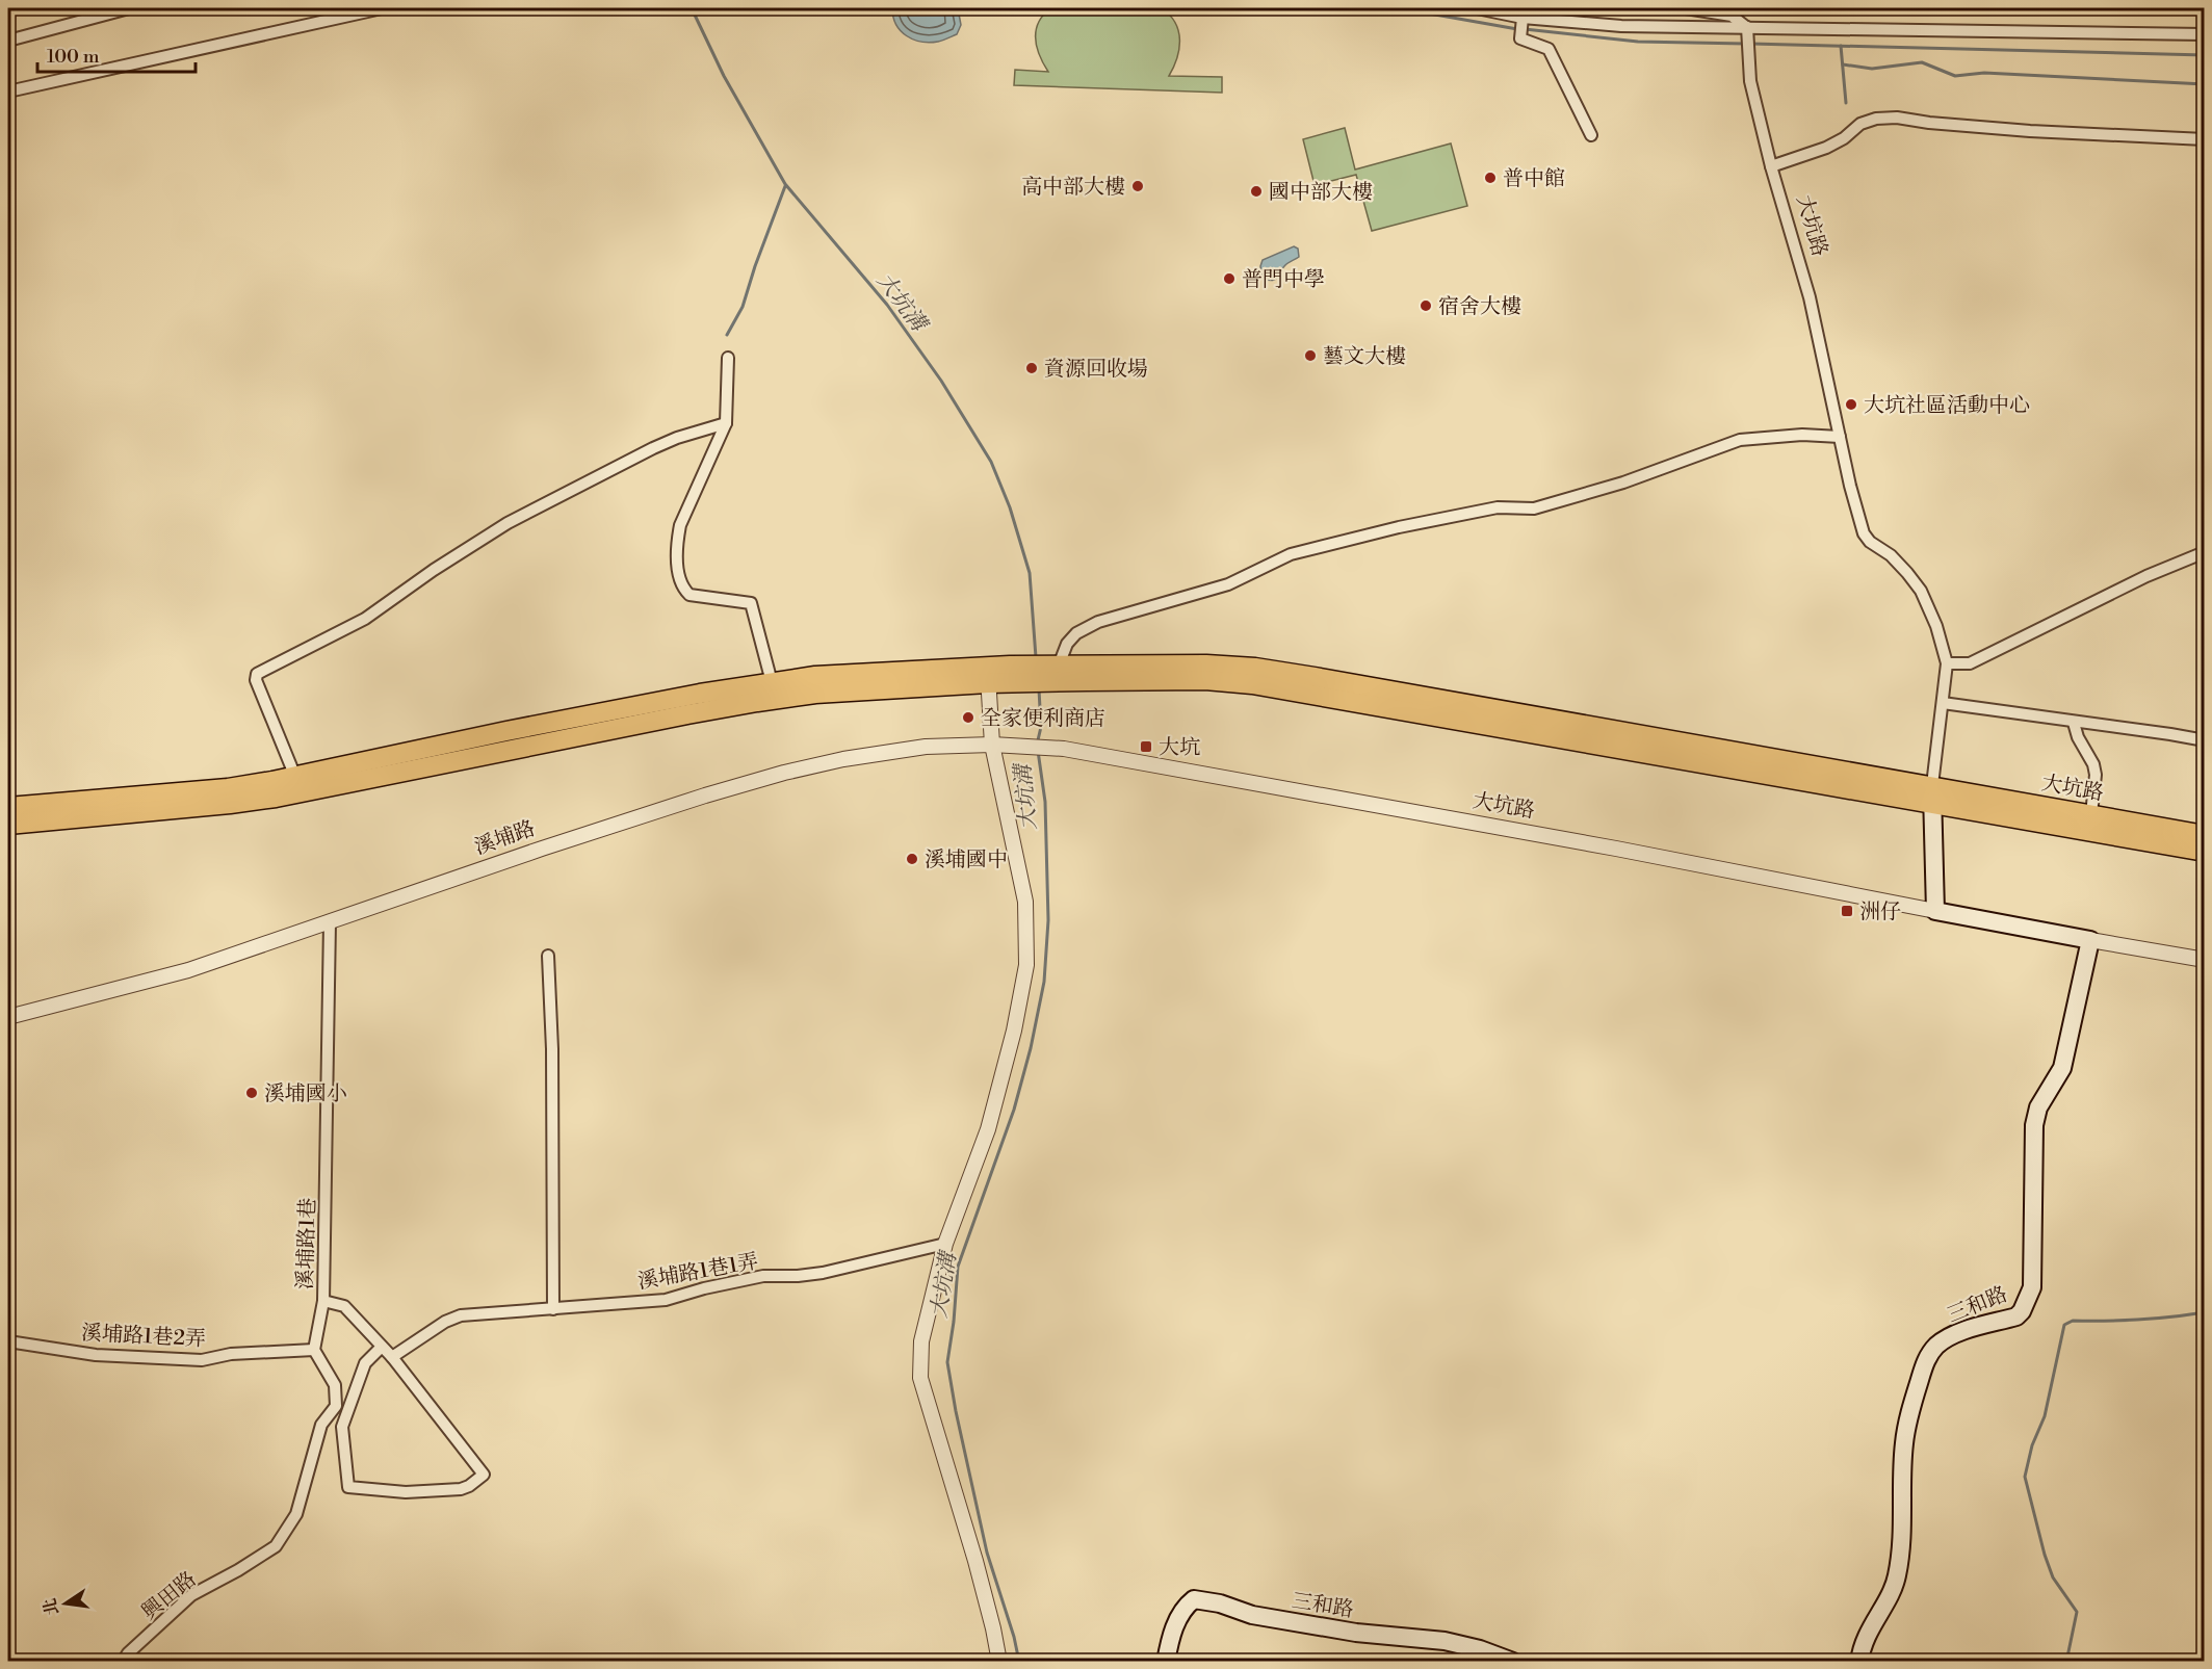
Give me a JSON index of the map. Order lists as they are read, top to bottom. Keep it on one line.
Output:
{"streets":{"main road":["大坑路","三和路"],"street":["溪埔路","溪埔路1巷","溪埔路1巷1弄","溪埔路1巷2弄","興田路"]},"crossings":[["大坑路","溪埔路"],["大坑路","三和路"],["溪埔路","溪埔路1巷"],["溪埔路1巷","溪埔路1巷2弄"],["溪埔路1巷","興田路"],["溪埔路1巷2弄","興田路"]],"water":["大坑溝"],"places":{"other":["普中館","高中部大樓","國中部大樓","普門中學","宿舍大樓","藝文大樓","資源回收場","大坑社區活動中心","全家便利商店","溪埔國中","溪埔國小"],"transit":["大坑","洲仔"]},"scale_bar":"100 m","north":"left"}
